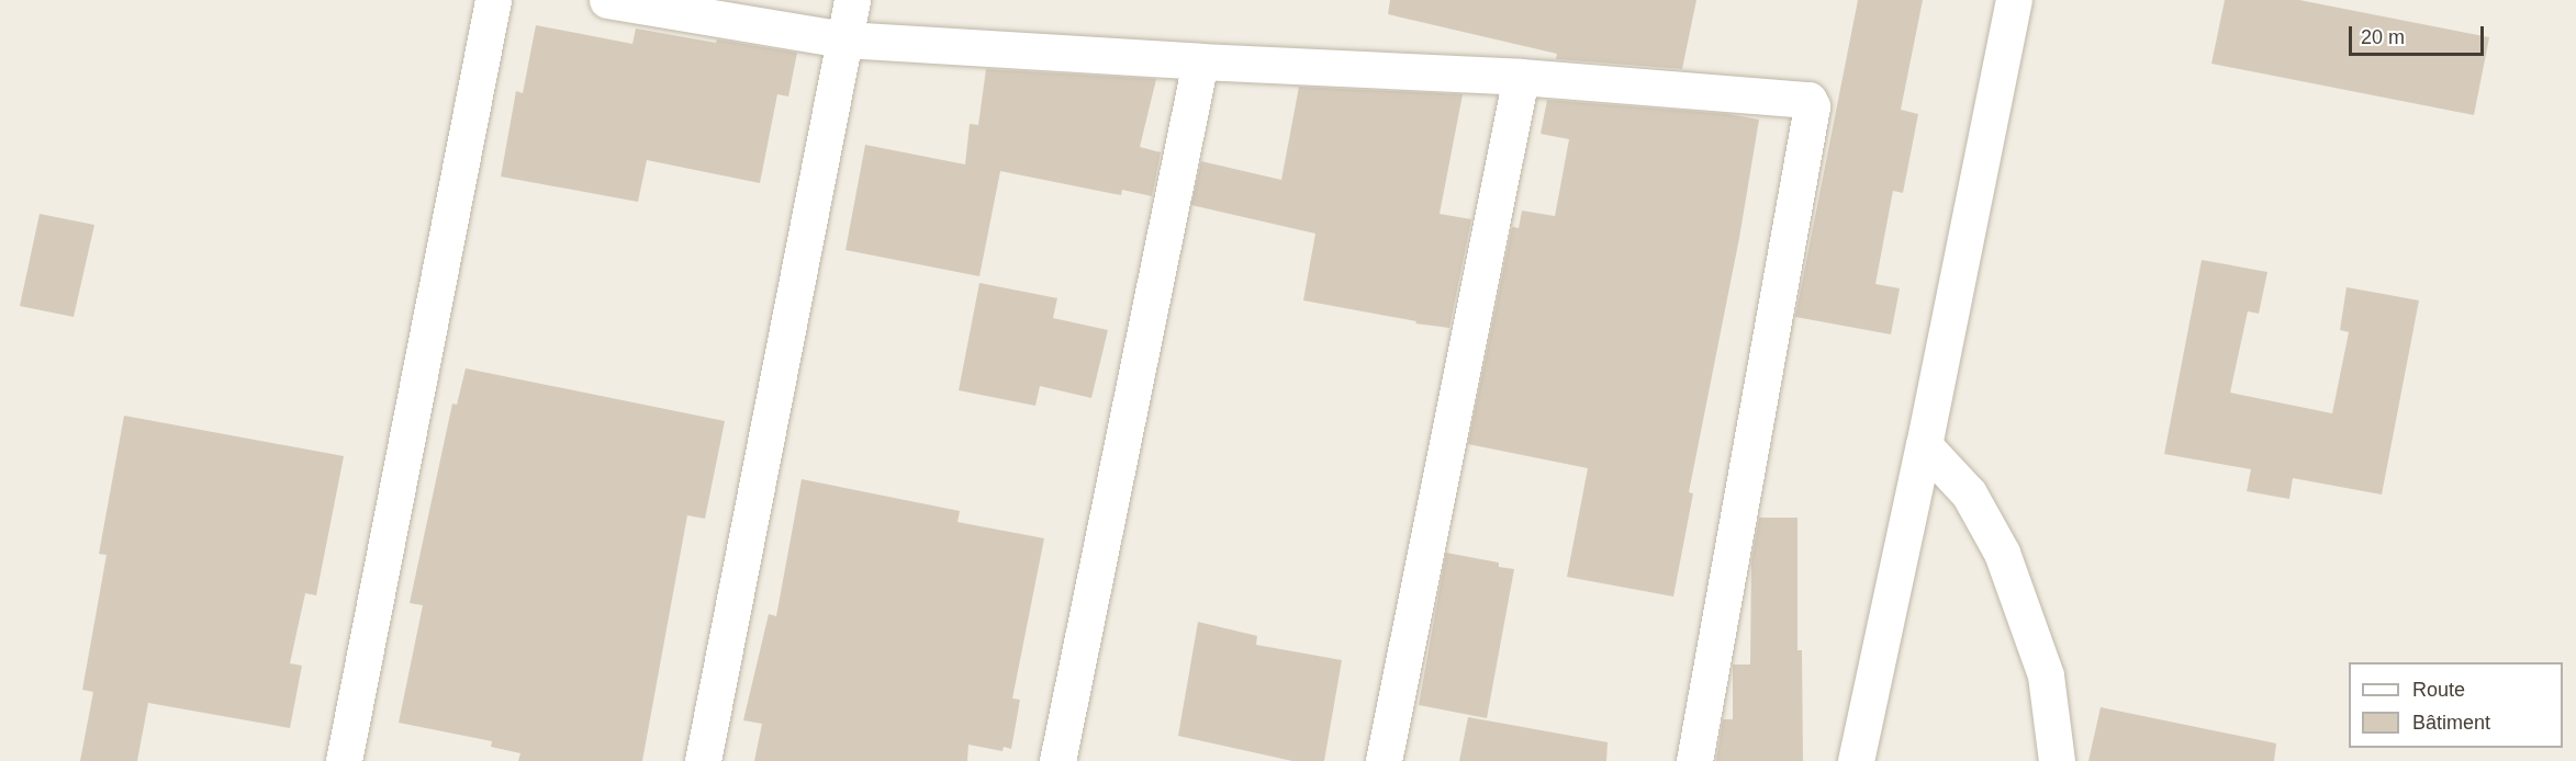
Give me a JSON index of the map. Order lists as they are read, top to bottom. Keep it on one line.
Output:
{"legend":["Route","Bâtiment"],"scale_bar":"20 m"}
